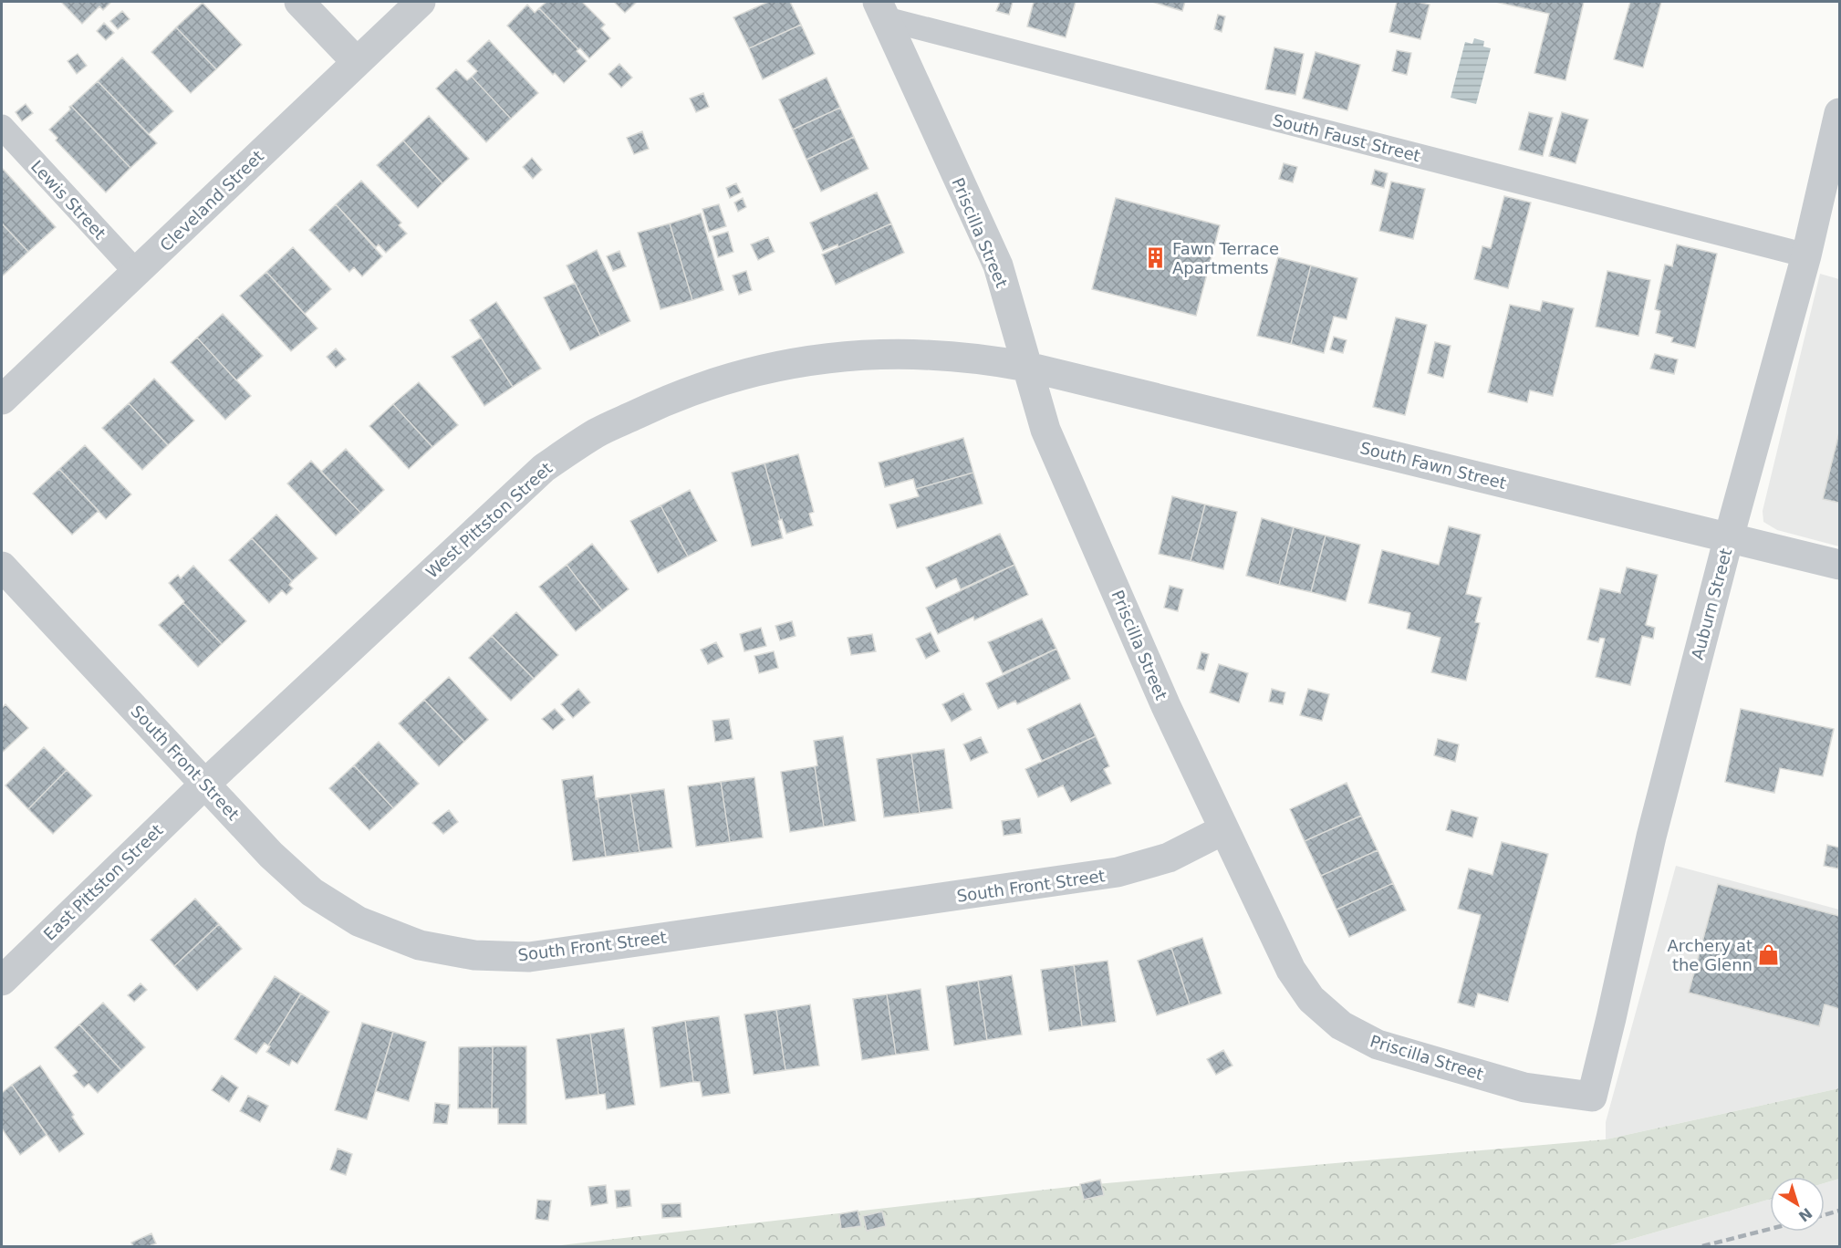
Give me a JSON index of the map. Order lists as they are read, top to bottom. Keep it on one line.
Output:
{"streets":{"street":["Cleveland Street","Priscilla Street","South Fawn Street","West Pittston Street","Auburn Street","South Front Street","East Pittston Street"],"lane":["South Faust Street","Lewis Street"]},"crossings":[["South Faust Street","Priscilla Street"],["South Faust Street","Auburn Street"],["Lewis Street","Cleveland Street"],["Priscilla Street","South Fawn Street"],["Priscilla Street","West Pittston Street"],["Priscilla Street","Auburn Street"],["Priscilla Street","South Front Street"],["South Fawn Street","West Pittston Street"],["South Fawn Street","Auburn Street"],["West Pittston Street","South Front Street"],["West Pittston Street","East Pittston Street"],["South Front Street","East Pittston Street"]],"places":{"building":["Fawn Terrace Apartments"],"shop":["Archery at the Glenn"]},"north":"bottom right"}
